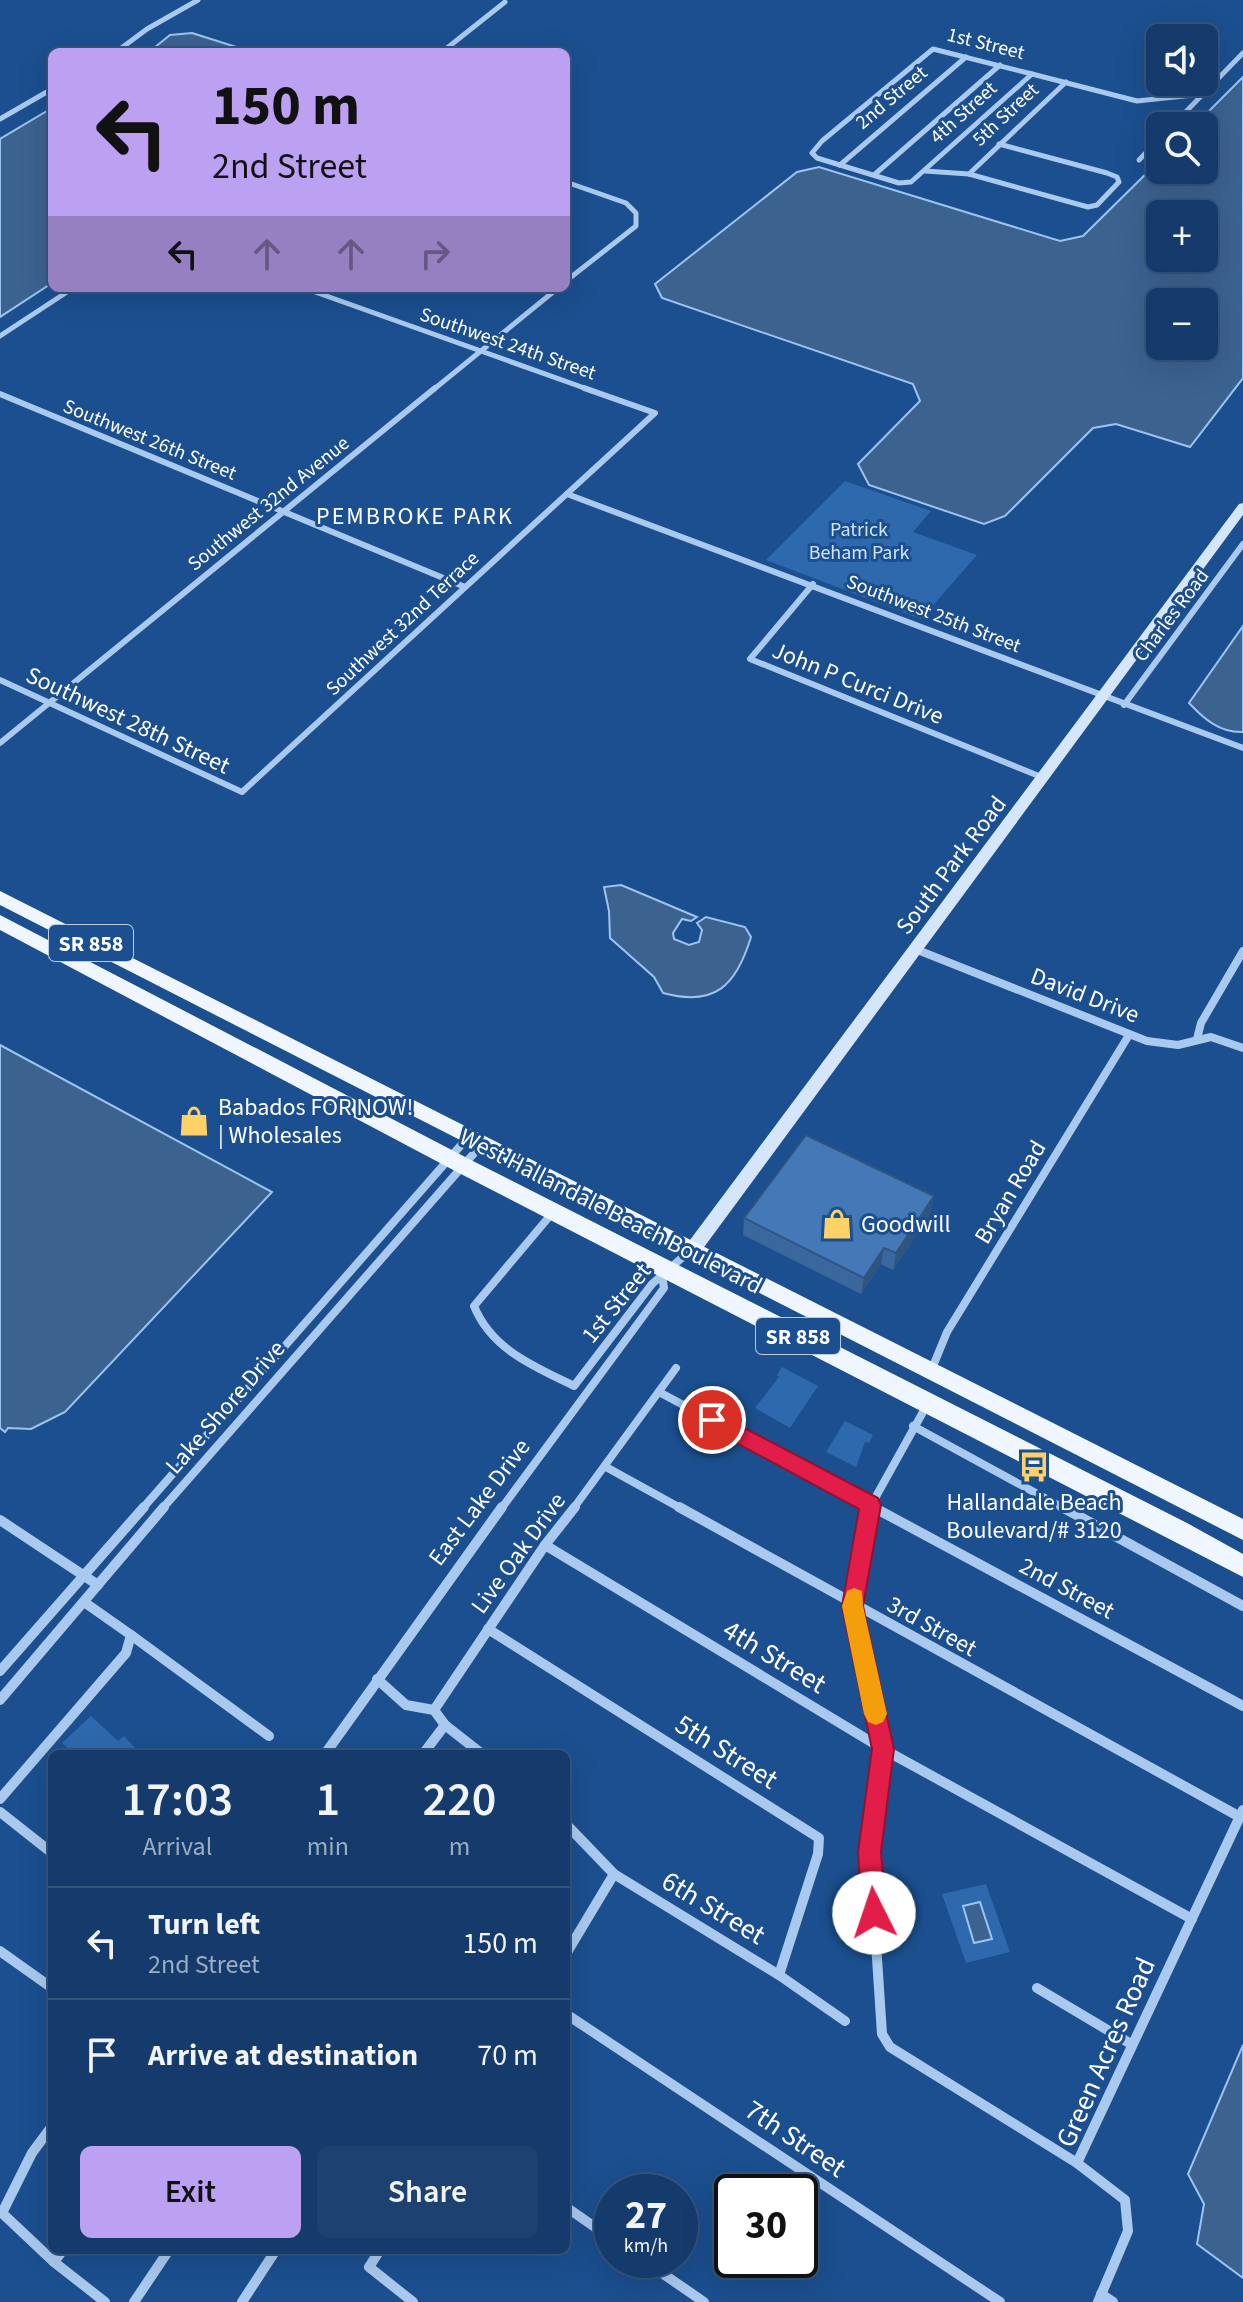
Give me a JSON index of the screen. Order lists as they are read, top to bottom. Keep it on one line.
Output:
{"streets":{"main road":["SR 858","West Hallandale Beach Boulevard"],"street":["1st Street","2nd Street","4th Street","5th Street","Southwest 24th Street","Southwest 26th Street","Southwest 32nd Avenue","Southwest 25th Street","Charles Road","Southwest 32nd Terrace","John P Curci Drive","Southwest 28th Street","South Park Road","David Drive","Bryan Road","Lake Shore Drive","East Lake Drive","Live Oak Drive","3rd Street","6th Street","Green Acres Road","7th Street"]},"crossings":[["1st Street","2nd Street"],["1st Street","4th Street"],["1st Street","5th Street"],["1st Street","South Park Road"],["1st Street","West Hallandale Beach Boulevard"],["1st Street","East Lake Drive"],["2nd Street","Live Oak Drive"],["4th Street","Live Oak Drive"],["4th Street","Green Acres Road"],["5th Street","Live Oak Drive"],["5th Street","6th Street"],["Southwest 24th Street","Southwest 32nd Avenue"],["Southwest 24th Street","Southwest 32nd Terrace"],["Southwest 26th Street","Southwest 32nd Avenue"],["Southwest 26th Street","Southwest 32nd Terrace"],["Southwest 32nd Avenue","Southwest 28th Street"],["Southwest 25th Street","Charles Road"],["Southwest 25th Street","Southwest 32nd Terrace"],["Southwest 25th Street","John P Curci Drive"],["Southwest 25th Street","South Park Road"],["Southwest 32nd Terrace","Southwest 28th Street"],["John P Curci Drive","South Park Road"],["South Park Road","David Drive"],["South Park Road","West Hallandale Beach Boulevard"],["David Drive","Bryan Road"],["Bryan Road","West Hallandale Beach Boulevard"],["West Hallandale Beach Boulevard","Lake Shore Drive"],["West Hallandale Beach Boulevard","East Lake Drive"],["Live Oak Drive","3rd Street"],["3rd Street","Green Acres Road"]],"districts":["PEMBROKE PARK"],"parks":["Patrick Beham Park"],"places":{"shop":["Babados FOR NOW! | Wholesales","Goodwill"],"bus stop":["Hallandale Beach Boulevard/# 3120"]},"page":{"map_buttons":["+","−"],"turn":["150 m","2nd Street"],"eta":["17:03","Arrival","1","min","220","m"],"list":[{"name":"Turn left","note":"2nd Street","value":"150 m"},{"name":"Arrive at destination","value":"70 m"}],"buttons":["Exit","Share"],"speed":"27 km/h","limit":"30"}}
